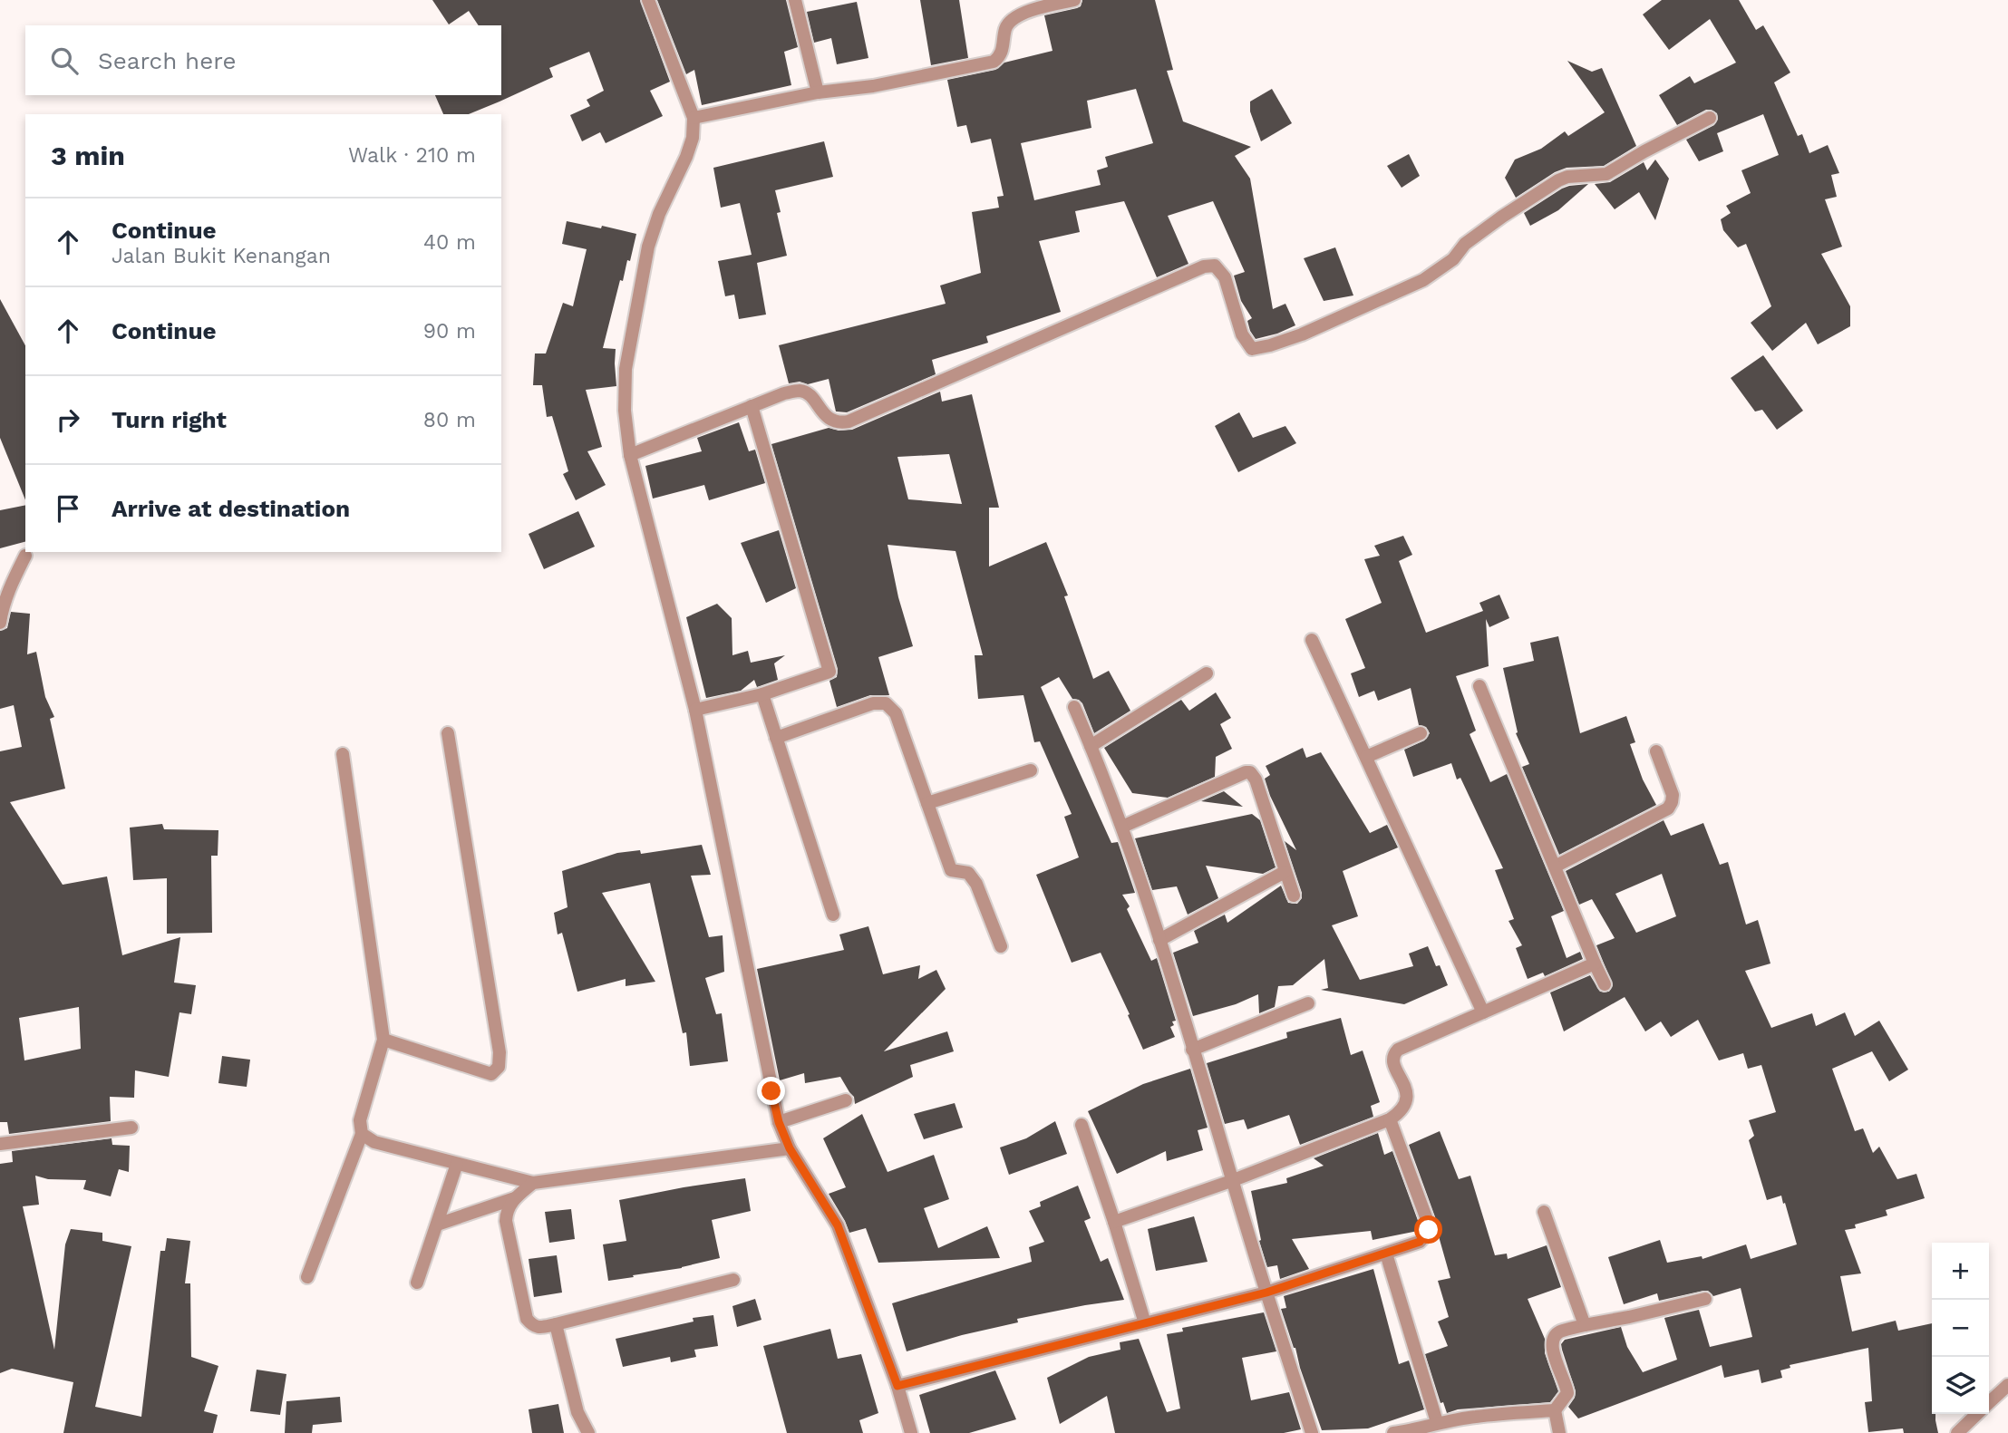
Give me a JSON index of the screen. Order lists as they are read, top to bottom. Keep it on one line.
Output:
{"page":{"search":"Search here","heading":["3 min","Walk · 210 m"],"list":[["Continue","Jalan Bukit Kenangan","40 m"],["Continue","90 m"],["Turn right","80 m"],"Arrive at destination"],"map_buttons":["+","−"]}}
